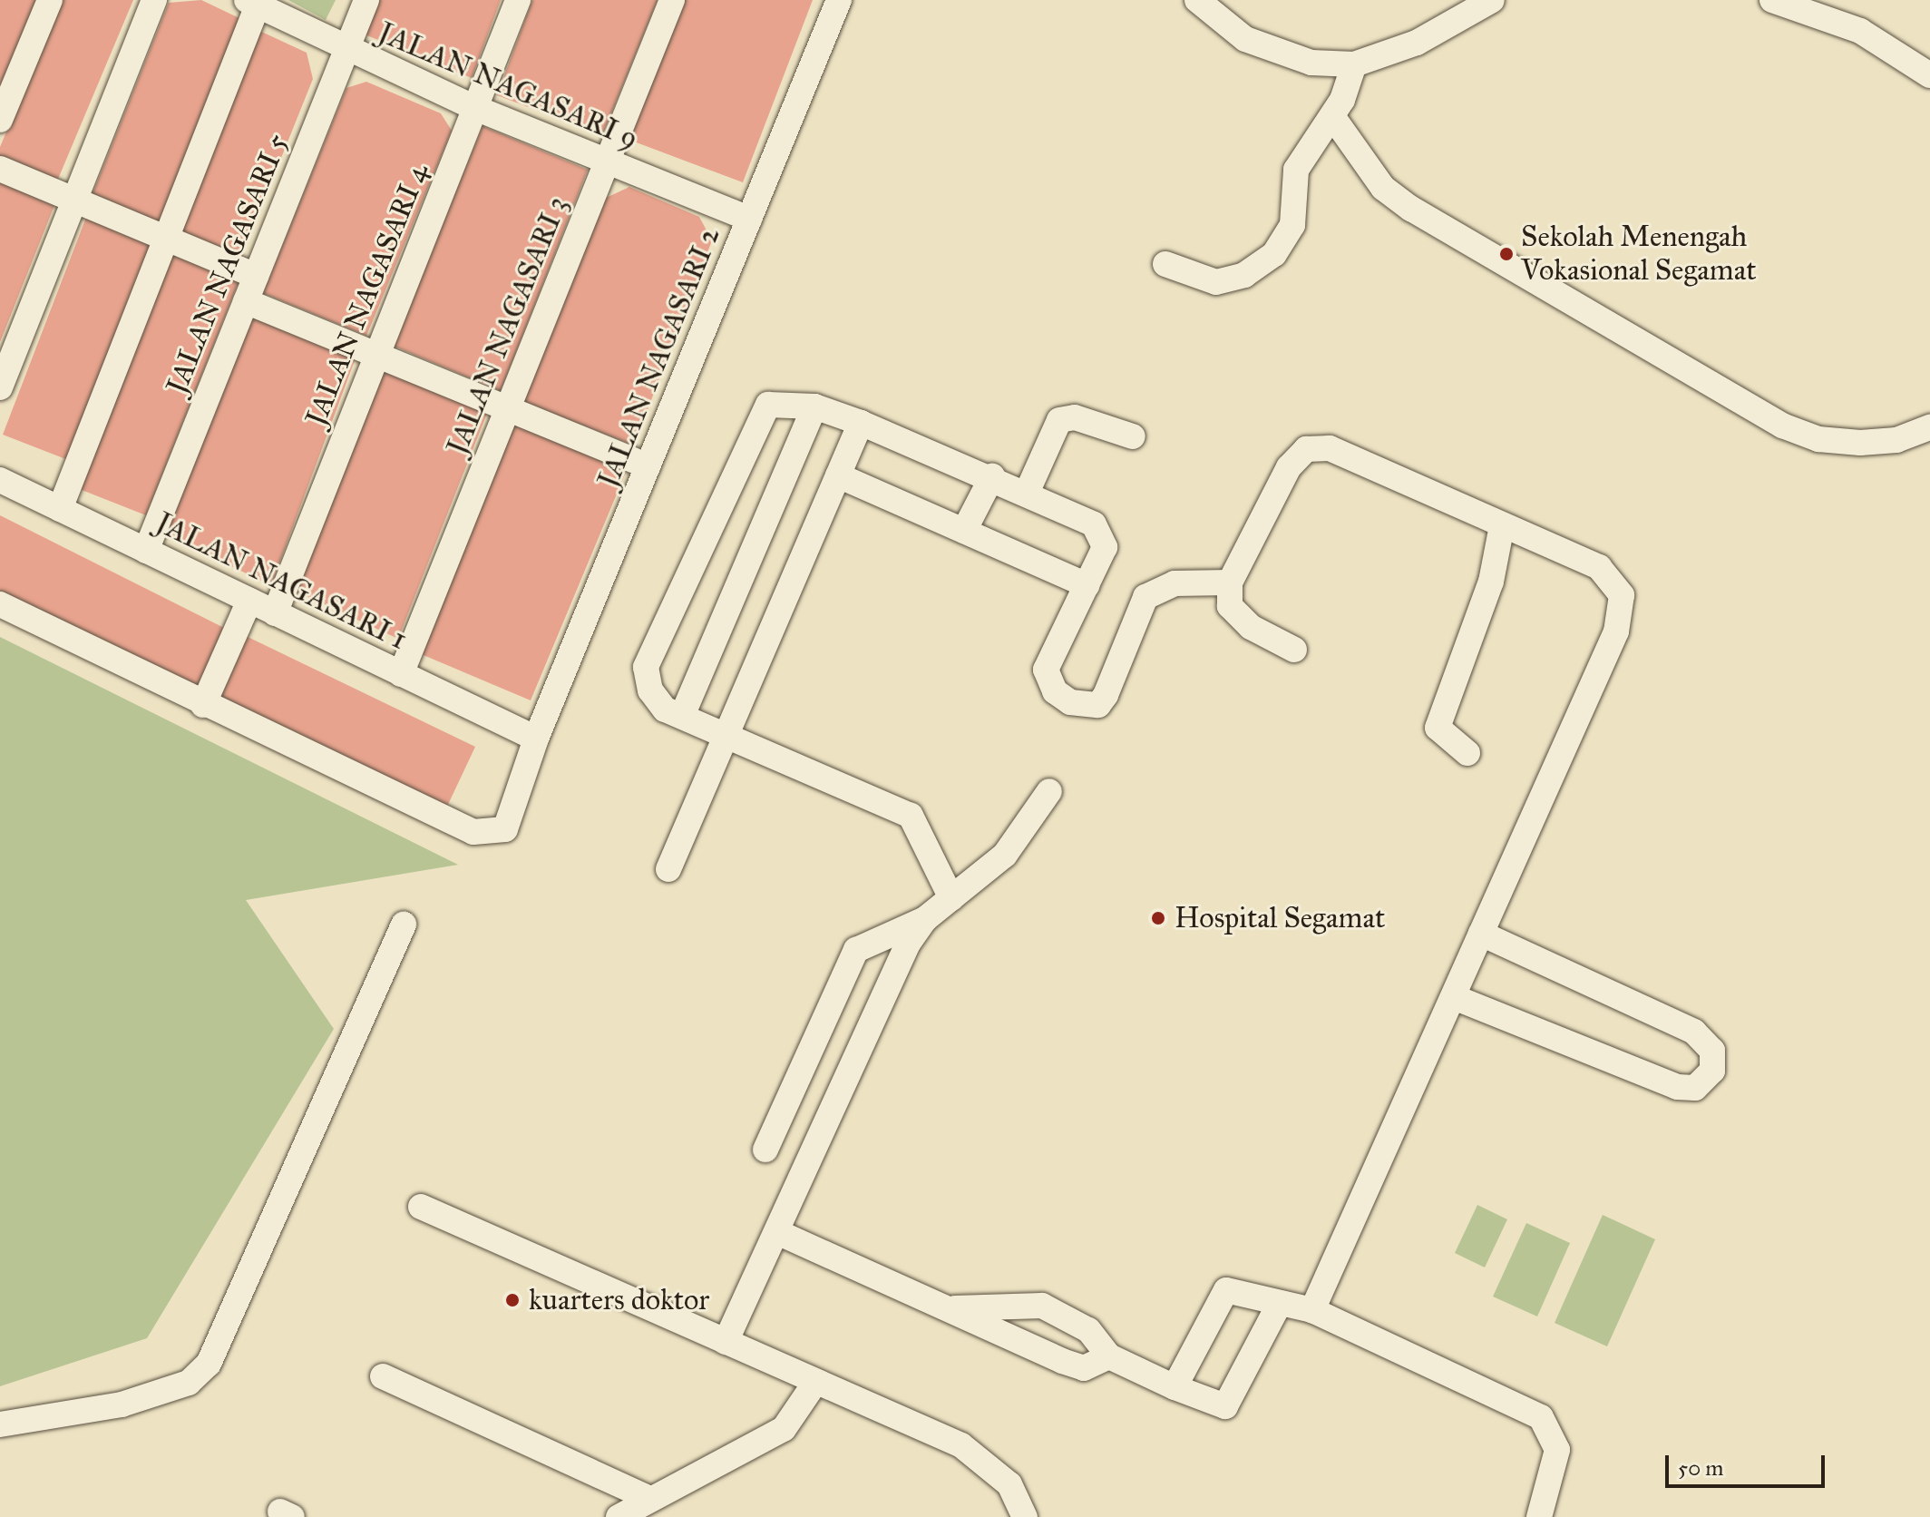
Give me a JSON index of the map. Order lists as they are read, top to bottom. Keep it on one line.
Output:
{"streets":{"street":["JALAN NAGASARI 9","JALAN NAGASARI 5","JALAN NAGASARI 4","JALAN NAGASARI 3","JALAN NAGASARI 2","JALAN NAGASARI 1"]},"crossings":[["JALAN NAGASARI 9","JALAN NAGASARI 5"],["JALAN NAGASARI 9","JALAN NAGASARI 4"],["JALAN NAGASARI 9","JALAN NAGASARI 3"],["JALAN NAGASARI 9","JALAN NAGASARI 2"],["JALAN NAGASARI 5","JALAN NAGASARI 1"],["JALAN NAGASARI 4","JALAN NAGASARI 1"],["JALAN NAGASARI 3","JALAN NAGASARI 1"],["JALAN NAGASARI 2","JALAN NAGASARI 1"]],"places":["Sekolah Menengah Vokasional Segamat","Hospital Segamat","kuarters doktor"],"scale_bar":"50 m"}
